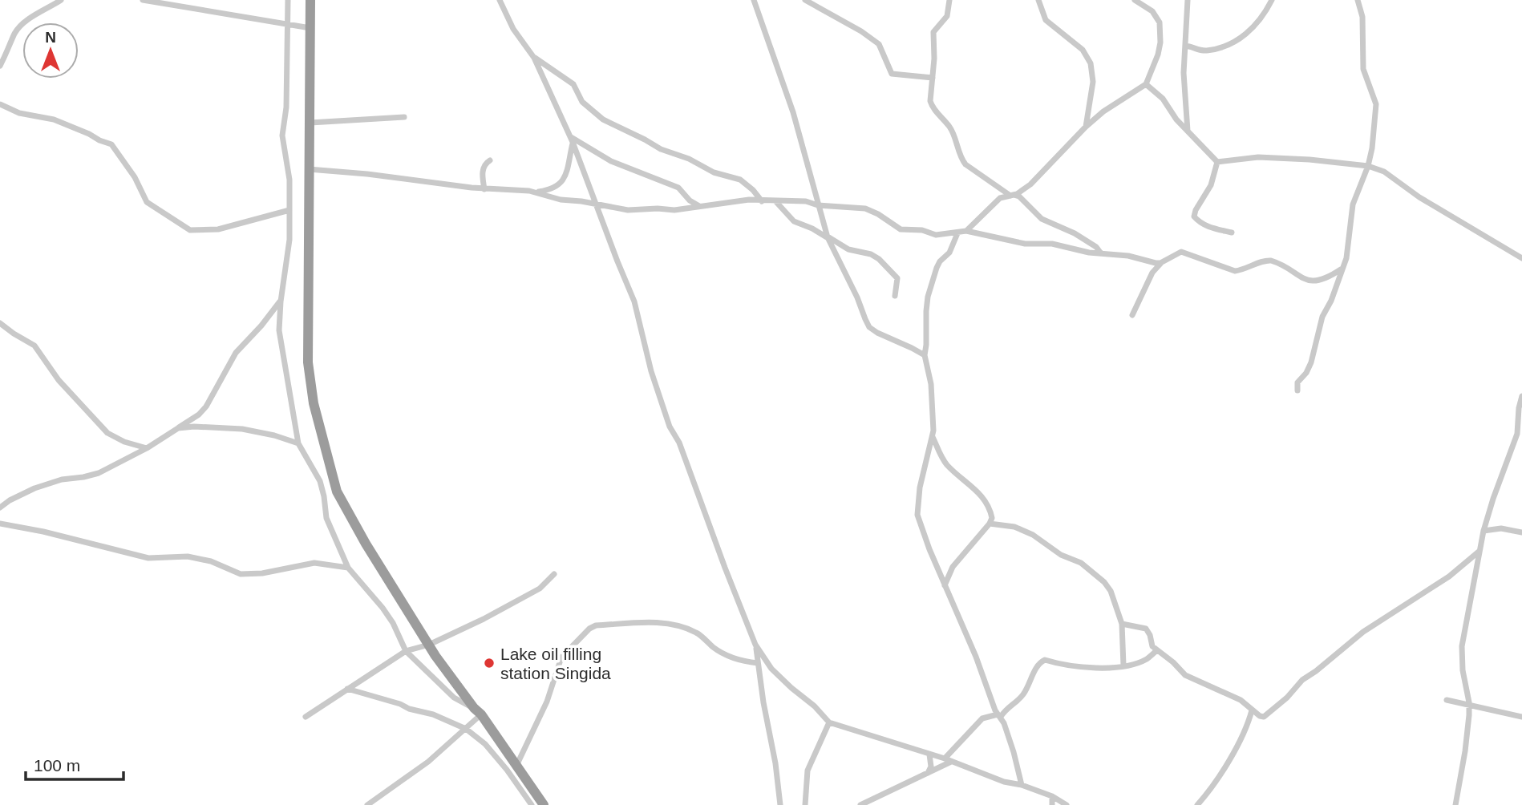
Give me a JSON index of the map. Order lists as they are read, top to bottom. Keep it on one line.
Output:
{"places":["Lake oil filling station Singida"],"scale_bar":"100 m","north":"top"}
